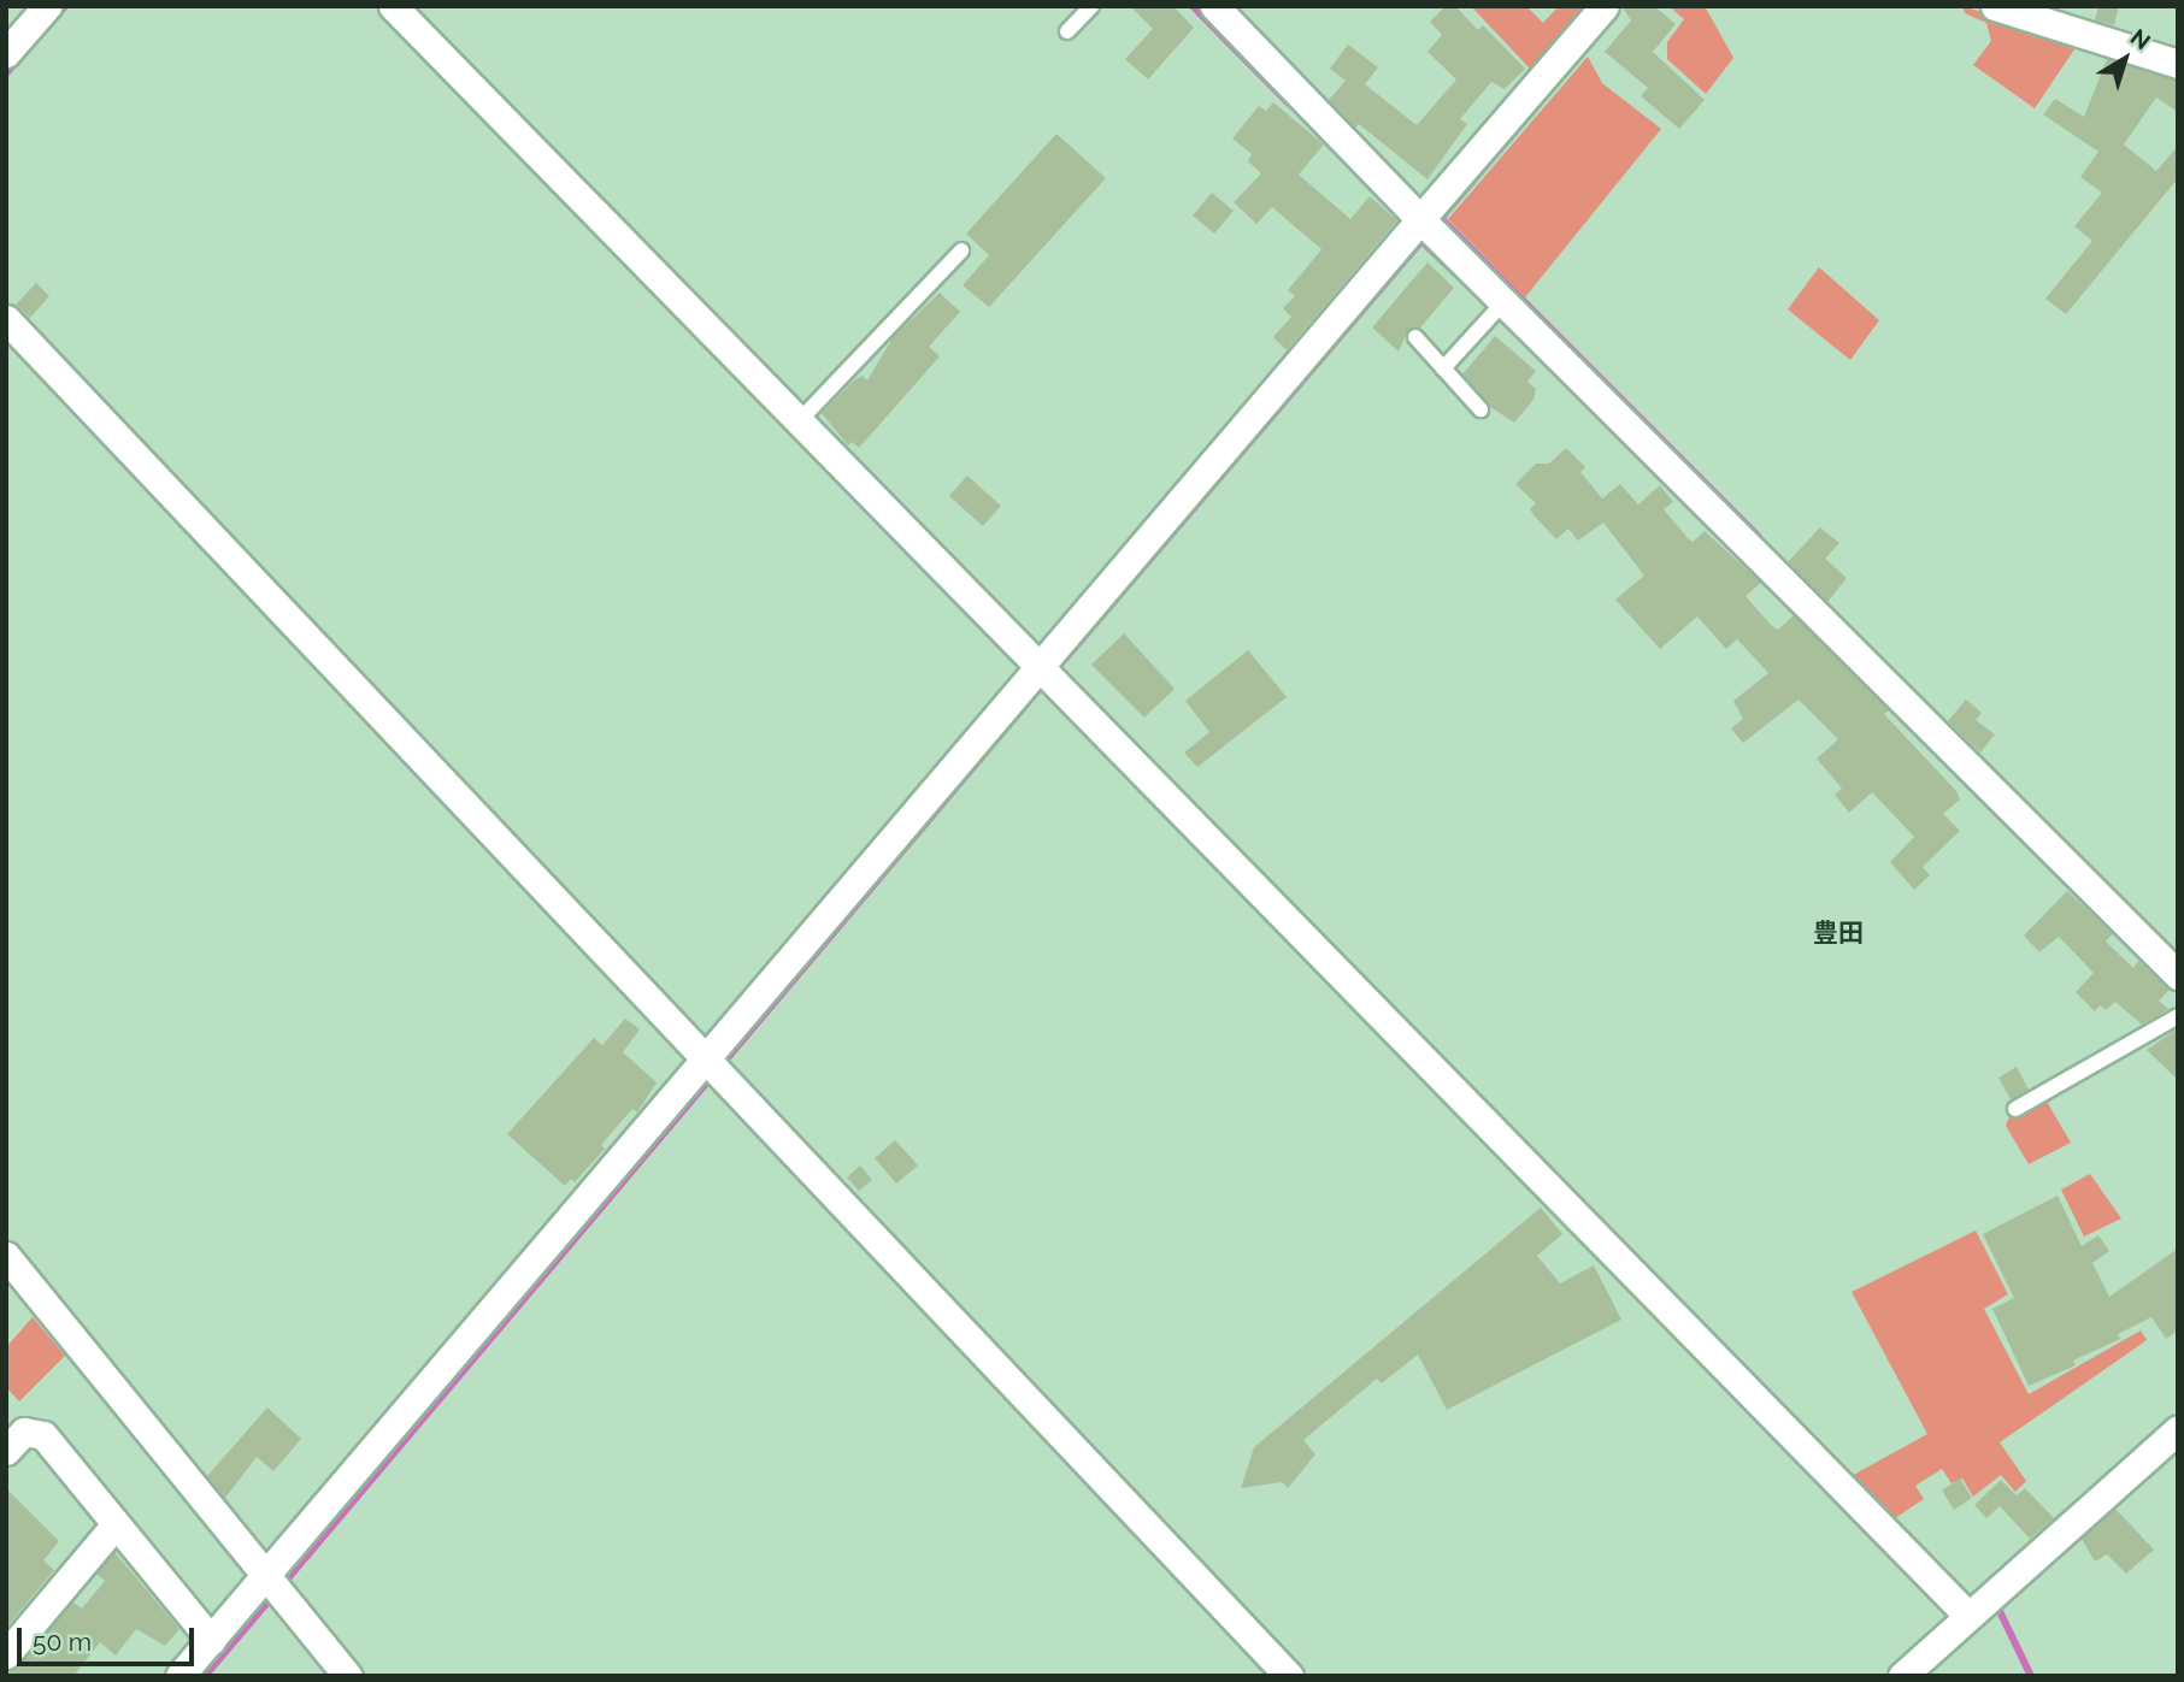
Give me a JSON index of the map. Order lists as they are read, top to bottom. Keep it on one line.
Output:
{"districts":["豊田"],"scale_bar":"50 m","north":"top right"}
